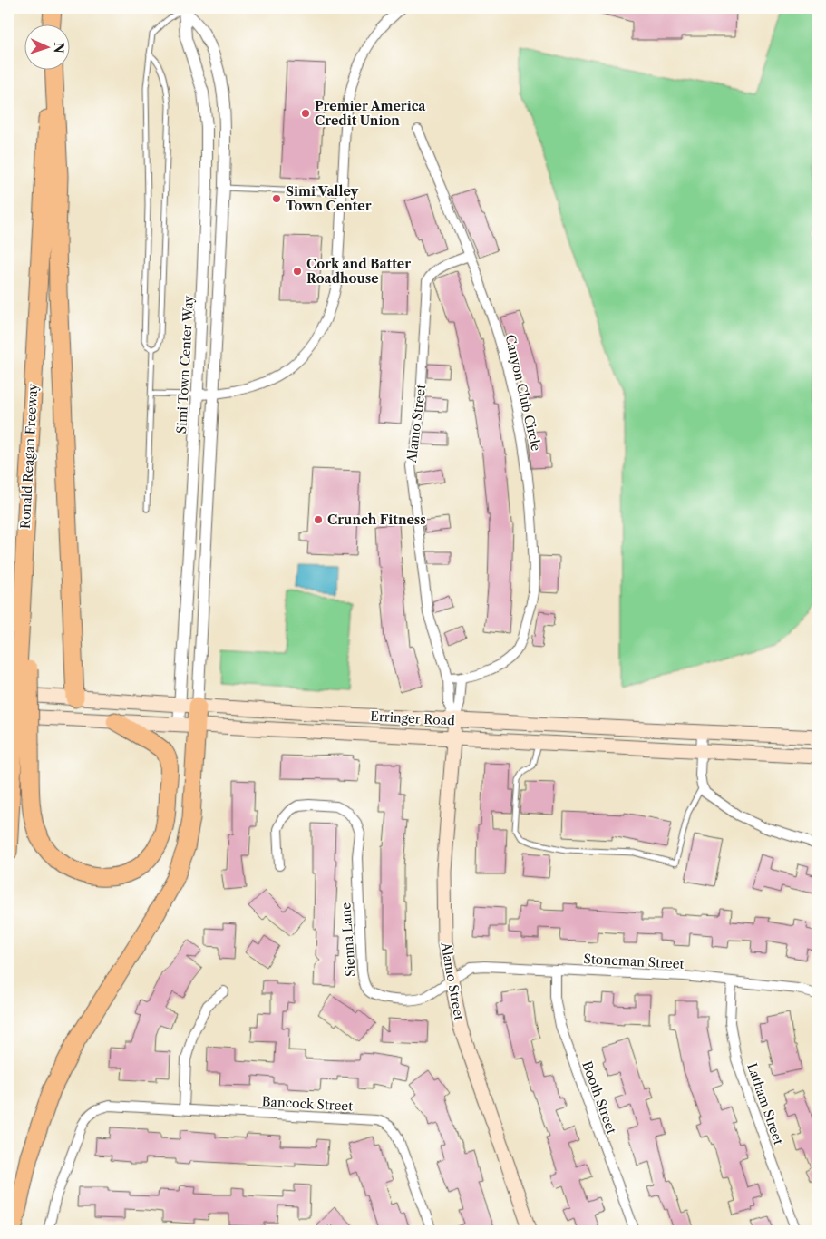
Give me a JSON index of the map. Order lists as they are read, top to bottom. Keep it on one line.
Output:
{"streets":{"highway":["Ronald Reagan Freeway"],"main road":["Alamo Street","Erringer Road"],"street":["Simi Town Center Way","Canyon Club Circle","Sienna Lane","Stoneman Street","Booth Street","Bancock Street","Latham Street"]},"crossings":[["Simi Town Center Way","Erringer Road"],["Canyon Club Circle","Alamo Street"],["Alamo Street","Erringer Road"],["Alamo Street","Sienna Lane"],["Alamo Street","Stoneman Street"],["Sienna Lane","Stoneman Street"],["Stoneman Street","Booth Street"],["Stoneman Street","Latham Street"]],"places":["Premier America Credit Union","Simi Valley Town Center","Cork and Batter Roadhouse","Crunch Fitness"],"north":"right"}
